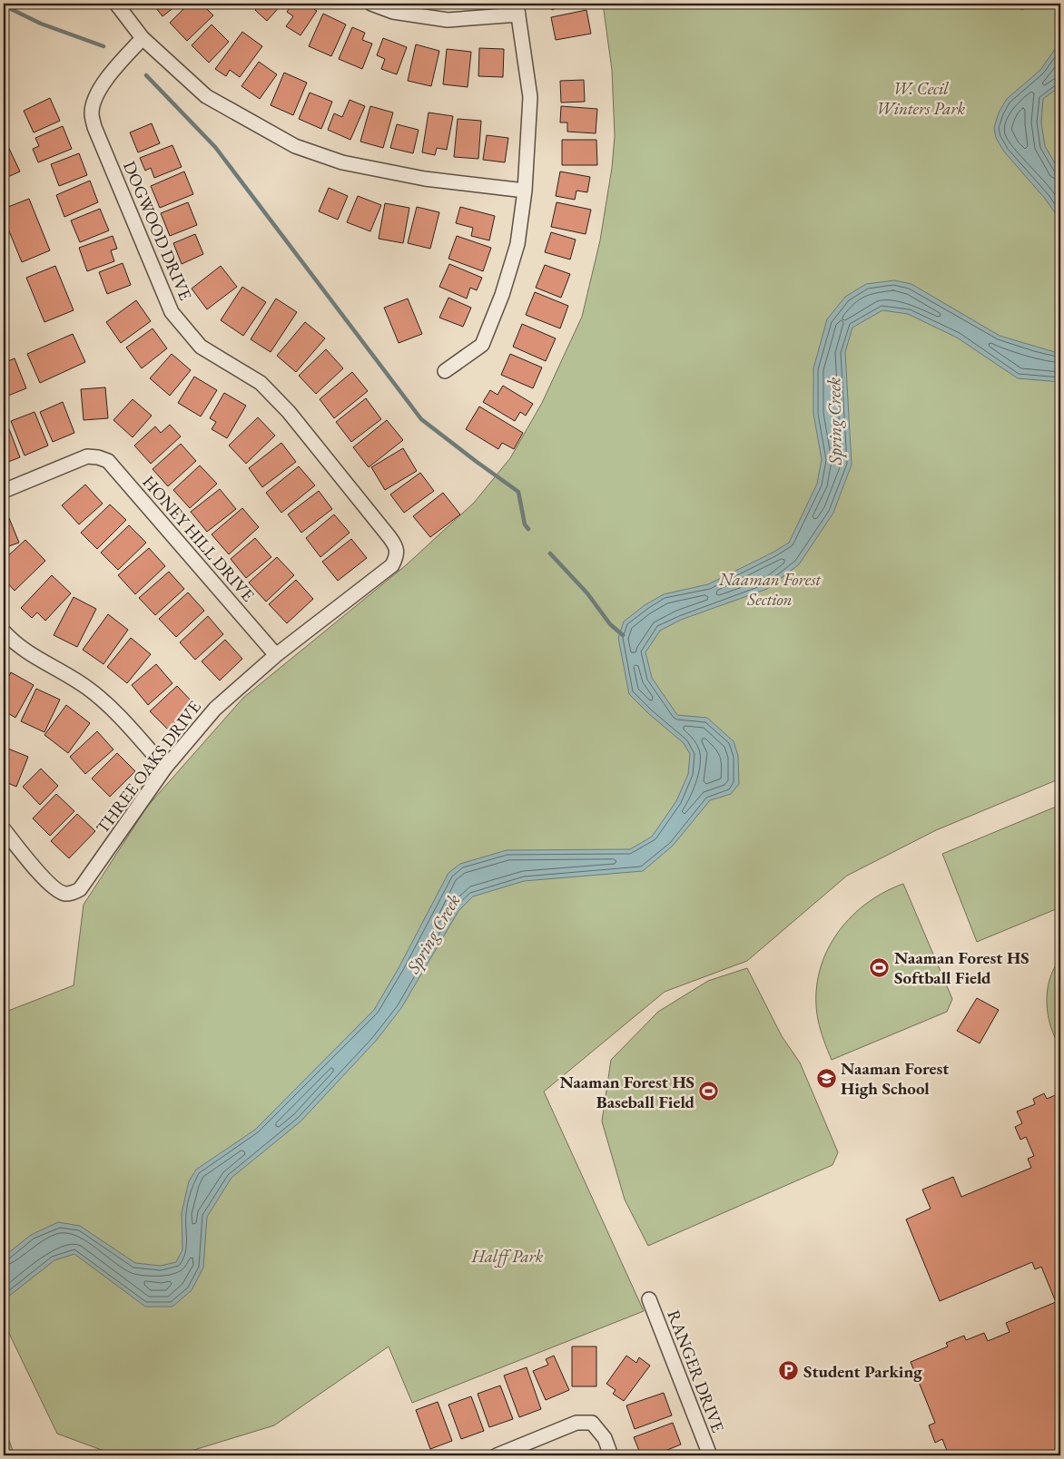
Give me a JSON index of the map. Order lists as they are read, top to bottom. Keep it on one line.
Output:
{"streets":{"street":["DOGWOOD DRIVE","HONEY HILL DRIVE","THREE OAKS DRIVE","RANGER DRIVE"]},"crossings":[["DOGWOOD DRIVE","THREE OAKS DRIVE"],["HONEY HILL DRIVE","THREE OAKS DRIVE"]],"water":["Spring Creek"],"parks":["W. Cecil Winters Park","Naaman Forest Section","Halff Park"],"places":{"sports":["Naaman Forest HS Softball Field","Naaman Forest HS Baseball Field"],"school or university":["Naaman Forest High School"],"parking":["Student Parking"]}}
